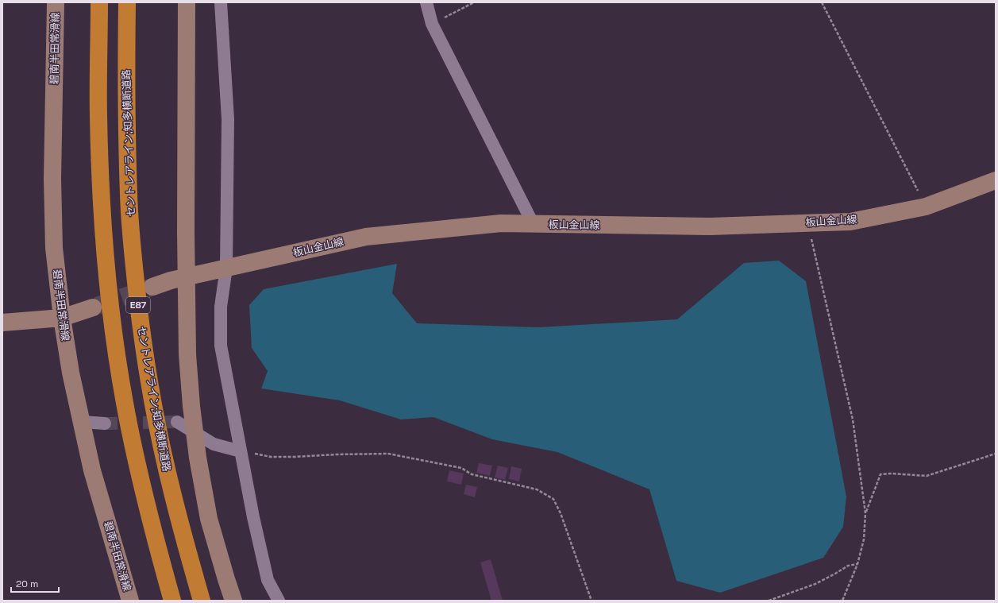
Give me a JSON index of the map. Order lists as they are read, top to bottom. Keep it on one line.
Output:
{"streets":{"highway":["セントレアライン;知多横断道路","E87"],"main road":["碧南半田常滑線","板山金山線"]},"scale_bar":"20 m"}
